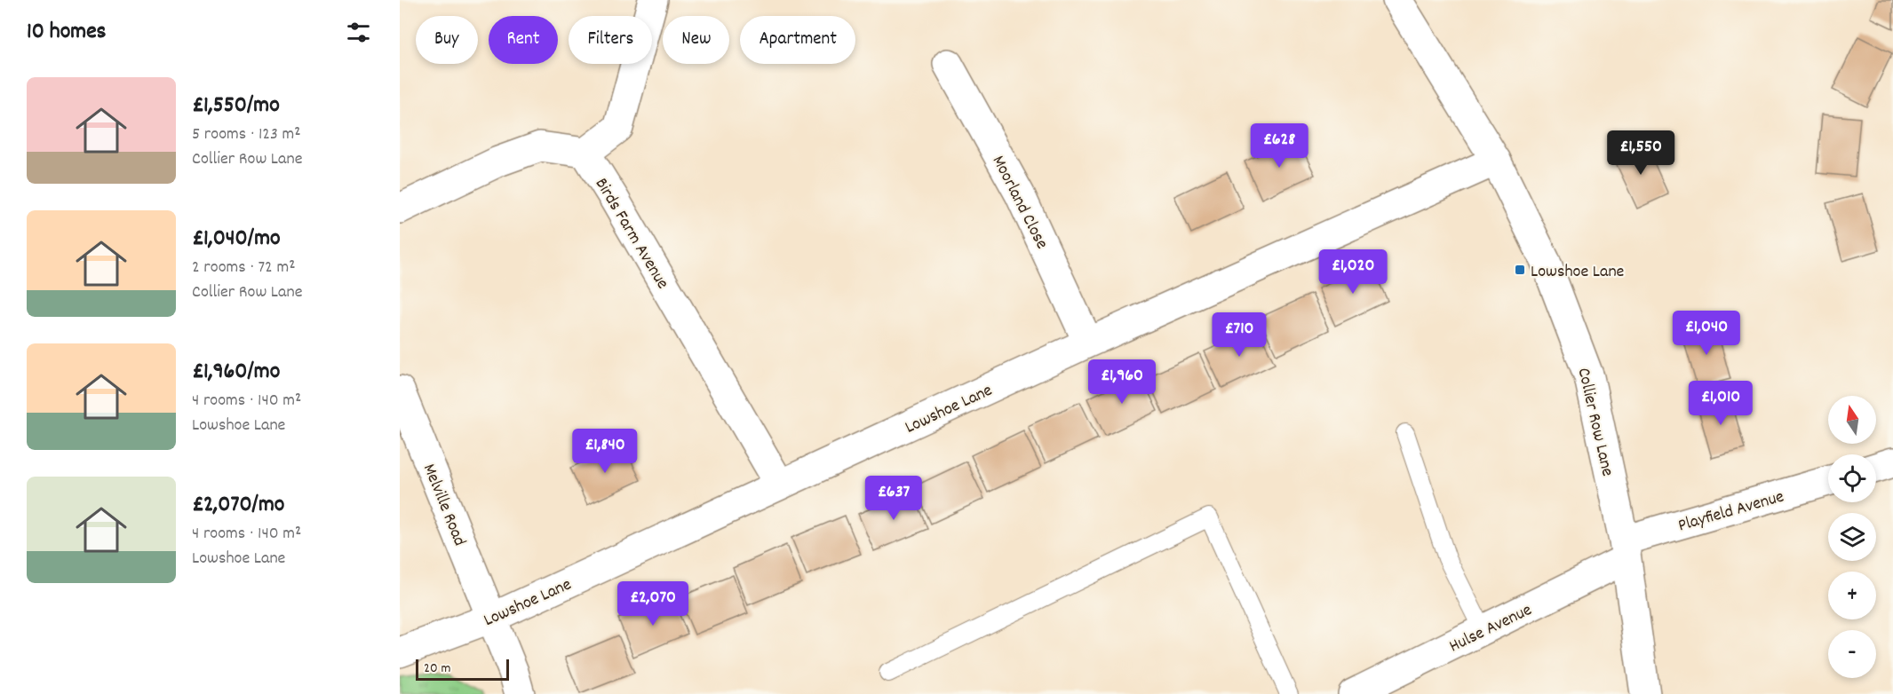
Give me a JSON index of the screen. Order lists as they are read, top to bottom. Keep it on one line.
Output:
{"streets":{"street":["Moorland Close","Birds Farm Avenue","Lowshoe Lane","Collier Row Lane","Melville Road","Playfield Avenue","Hulse Avenue"]},"crossings":[["Moorland Close","Lowshoe Lane"],["Birds Farm Avenue","Lowshoe Lane"],["Lowshoe Lane","Collier Row Lane"],["Lowshoe Lane","Melville Road"],["Collier Row Lane","Playfield Avenue"],["Collier Row Lane","Hulse Avenue"],["Playfield Avenue","Hulse Avenue"]],"places":{"transit":["Lowshoe Lane"]},"scale_bar":"20 m","north":"top","page":{"heading":"10 homes","chip":["Buy","Rent","Filters","New","Apartment"],"list":[{"name":"£1,550/mo","note":"5 rooms · 123 m² · Collier Row Lane"},{"name":"£1,040/mo","note":"2 rooms · 72 m² · Collier Row Lane"},{"name":"£1,960/mo","note":"4 rooms · 140 m² · Lowshoe Lane"},{"name":"£2,070/mo","note":"4 rooms · 140 m² · Lowshoe Lane"}],"price":["£628","£1,550","£1,020","£1,040","£710","£1,960","£1,010","£1,840","£637","£2,070"],"map_buttons":["+","−"],"scale":"20 m"}}
